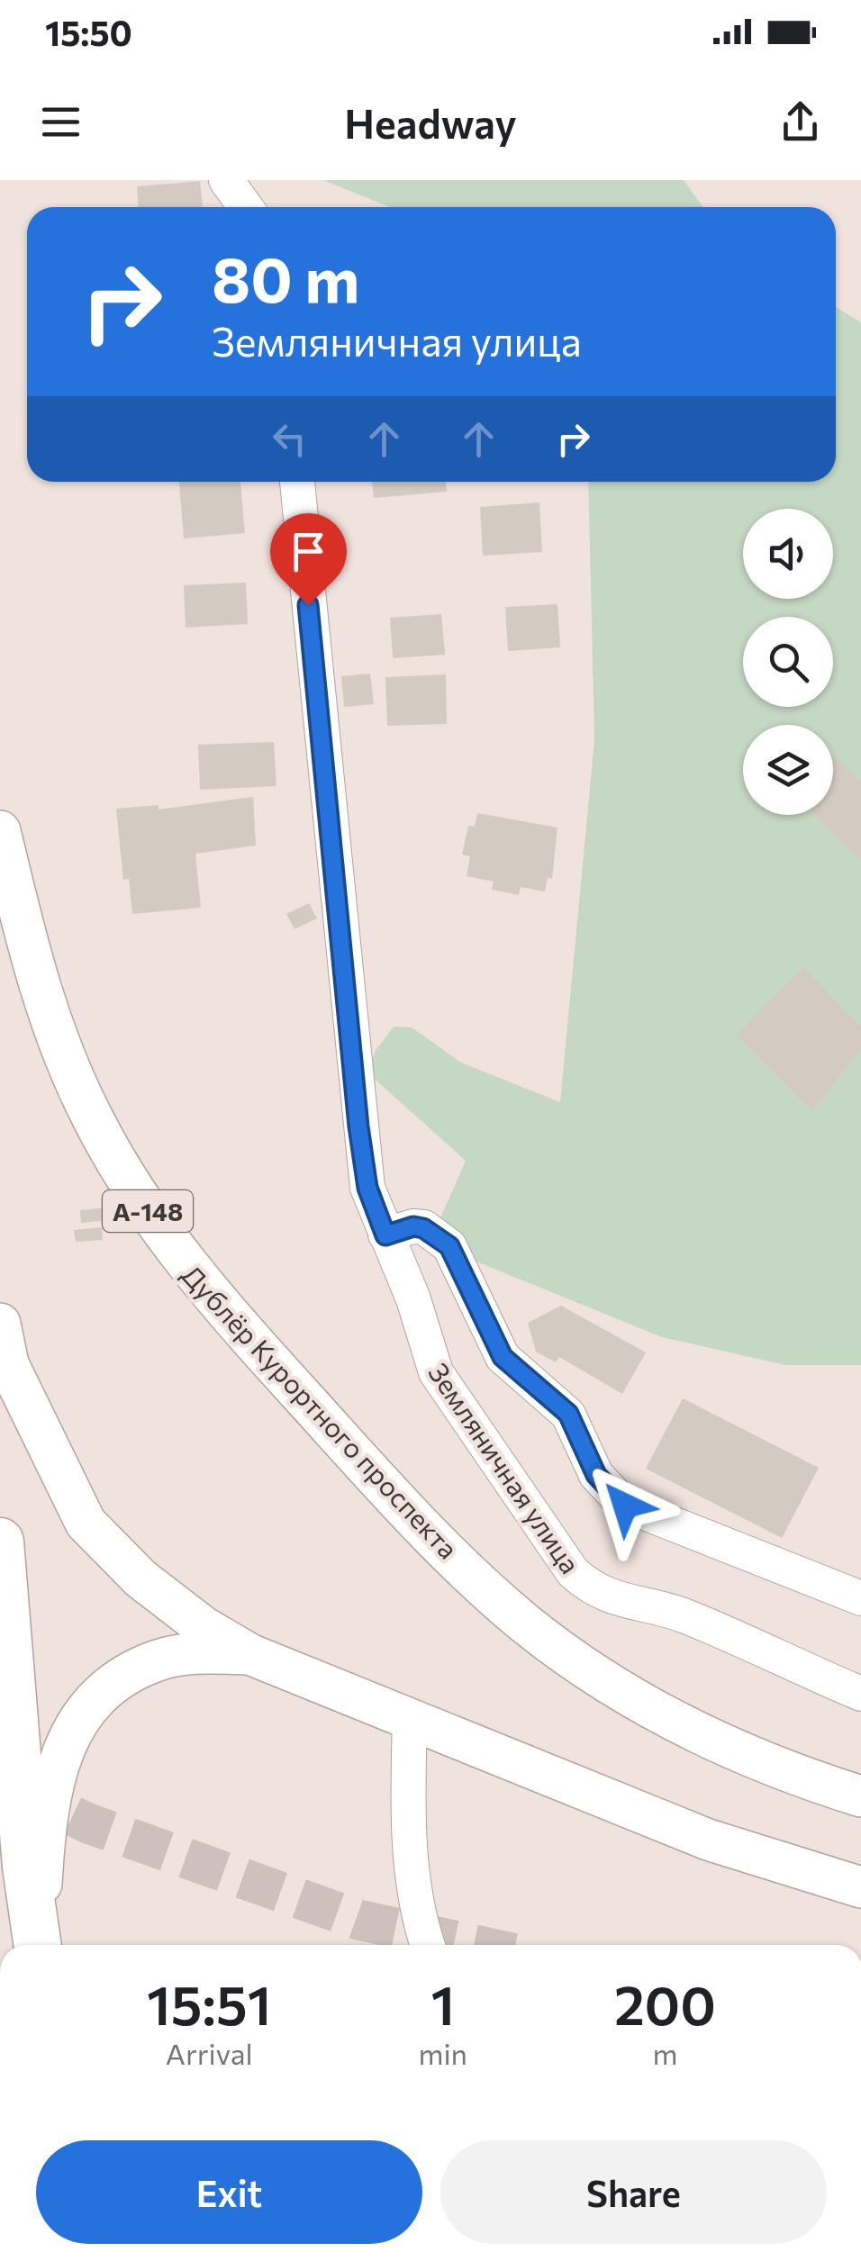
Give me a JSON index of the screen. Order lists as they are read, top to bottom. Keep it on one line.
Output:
{"streets":{"main road":["А-148","Дублёр Курортного проспекта"],"street":["Земляничная улица"]},"page":{"status":"15:50","header":"Headway","turn":["80 m","Земляничная улица"],"eta":["15:51","Arrival","1","min","200","m"],"buttons":["Exit","Share"]}}
